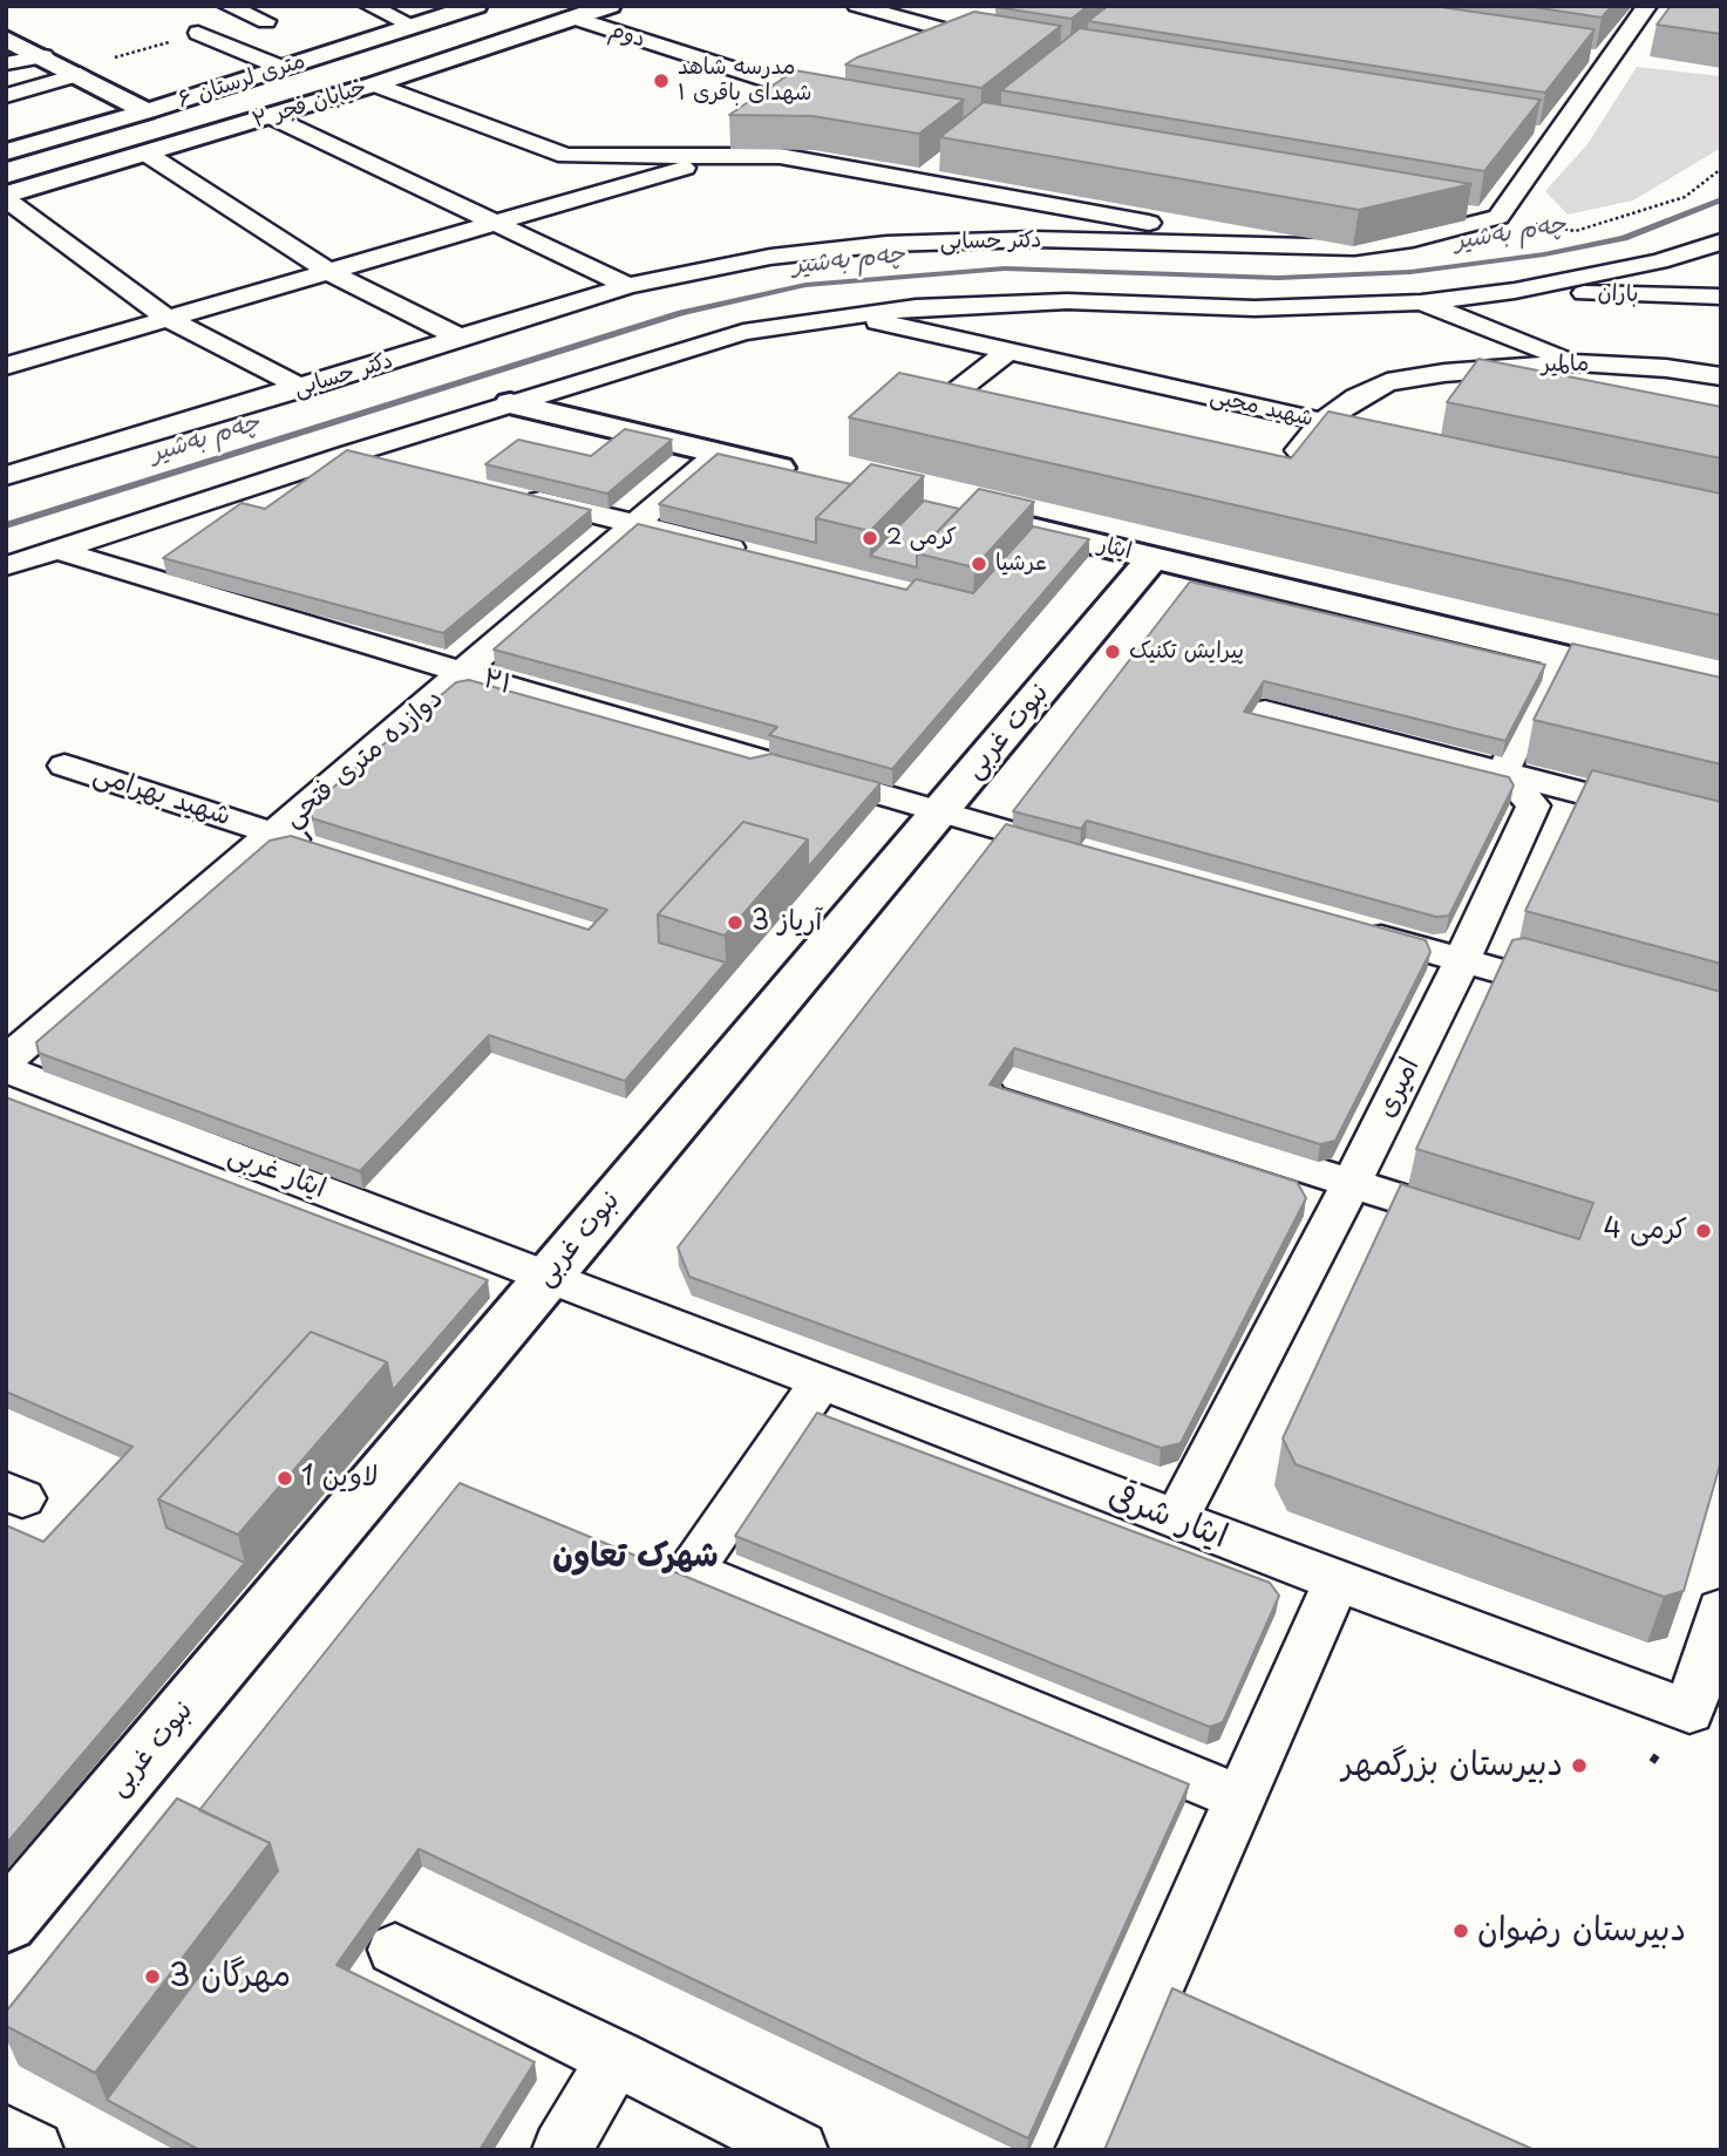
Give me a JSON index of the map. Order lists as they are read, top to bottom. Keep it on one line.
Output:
{"streets":{"street":["دوم","۶ متری لرستان","خیابان فجر ۲","دکتر حسابی","باران","مالمیر","شهید محبی","ایثار","۲۱","نبوت غربی","دوازده متری فتحی","شهید بهرامی","امیری","ایثار غربی","ایثار شرقی"]},"crossings":[["دوم","خیابان فجر ۲"],["مالمیر","شهید محبی"],["ایثار","نبوت غربی"],["۲۱","نبوت غربی"],["۲۱","دوازده متری فتحی"],["نبوت غربی","ایثار غربی"],["نبوت غربی","ایثار شرقی"],["دوازده متری فتحی","شهید بهرامی"],["امیری","ایثار شرقی"],["ایثار غربی","ایثار شرقی"]],"districts":["شهرک تعاون"],"water":["چەم بەشیر"],"places":["مدرسه شاهد شهدای باقری ۱","کرمی 2","عرشیا","پیرایش تکنیک","آریاز 3","کرمی 4","لاوین 1","دبیرستان بزرگمهر","دبیرستان رضوان","مهرگان 3"]}
